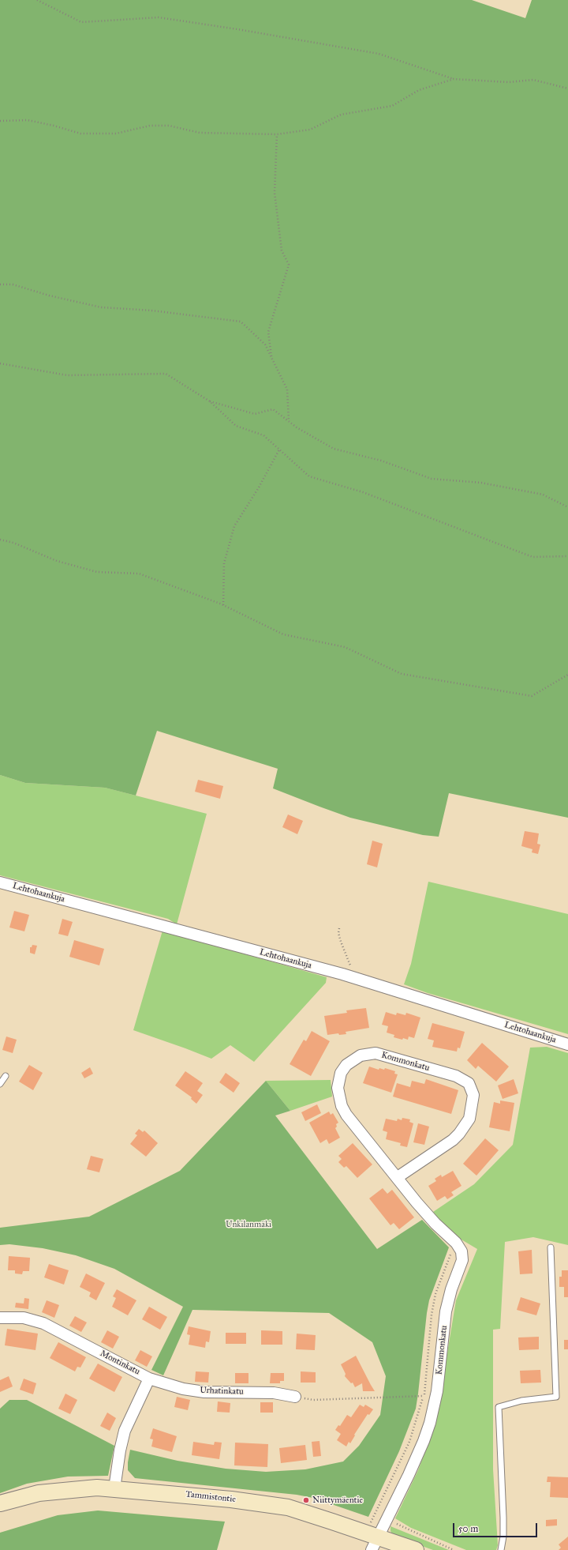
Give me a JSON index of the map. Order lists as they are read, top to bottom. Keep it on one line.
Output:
{"streets":{"street":["Lehtohaankuja","Kommonkatu","Montinkatu","Urhatinkatu","Tammistontie"]},"crossings":[["Kommonkatu","Tammistontie"],["Montinkatu","Urhatinkatu"],["Montinkatu","Tammistontie"]],"parks":["Unkilanmäki"],"places":["Niittymäentie"],"scale_bar":"50 m"}
